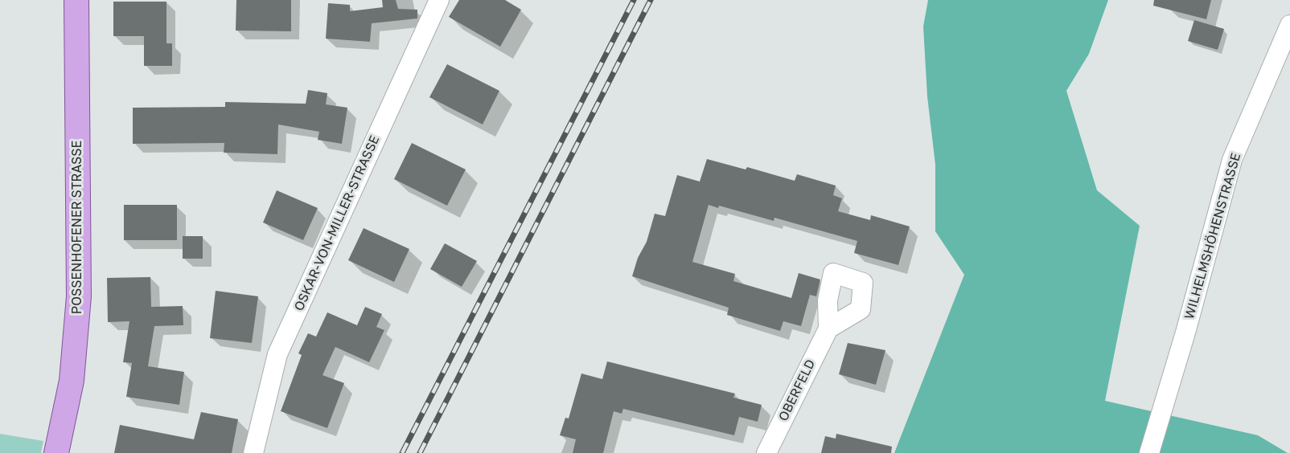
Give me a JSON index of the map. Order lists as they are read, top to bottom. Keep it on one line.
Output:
{"streets":{"main road":["POSSENHOFENER STRASSE"],"street":["OSKAR-VON-MILLER-STRASSE","WILHELMSHÖHENSTRASSE","OBERFELD"]}}
